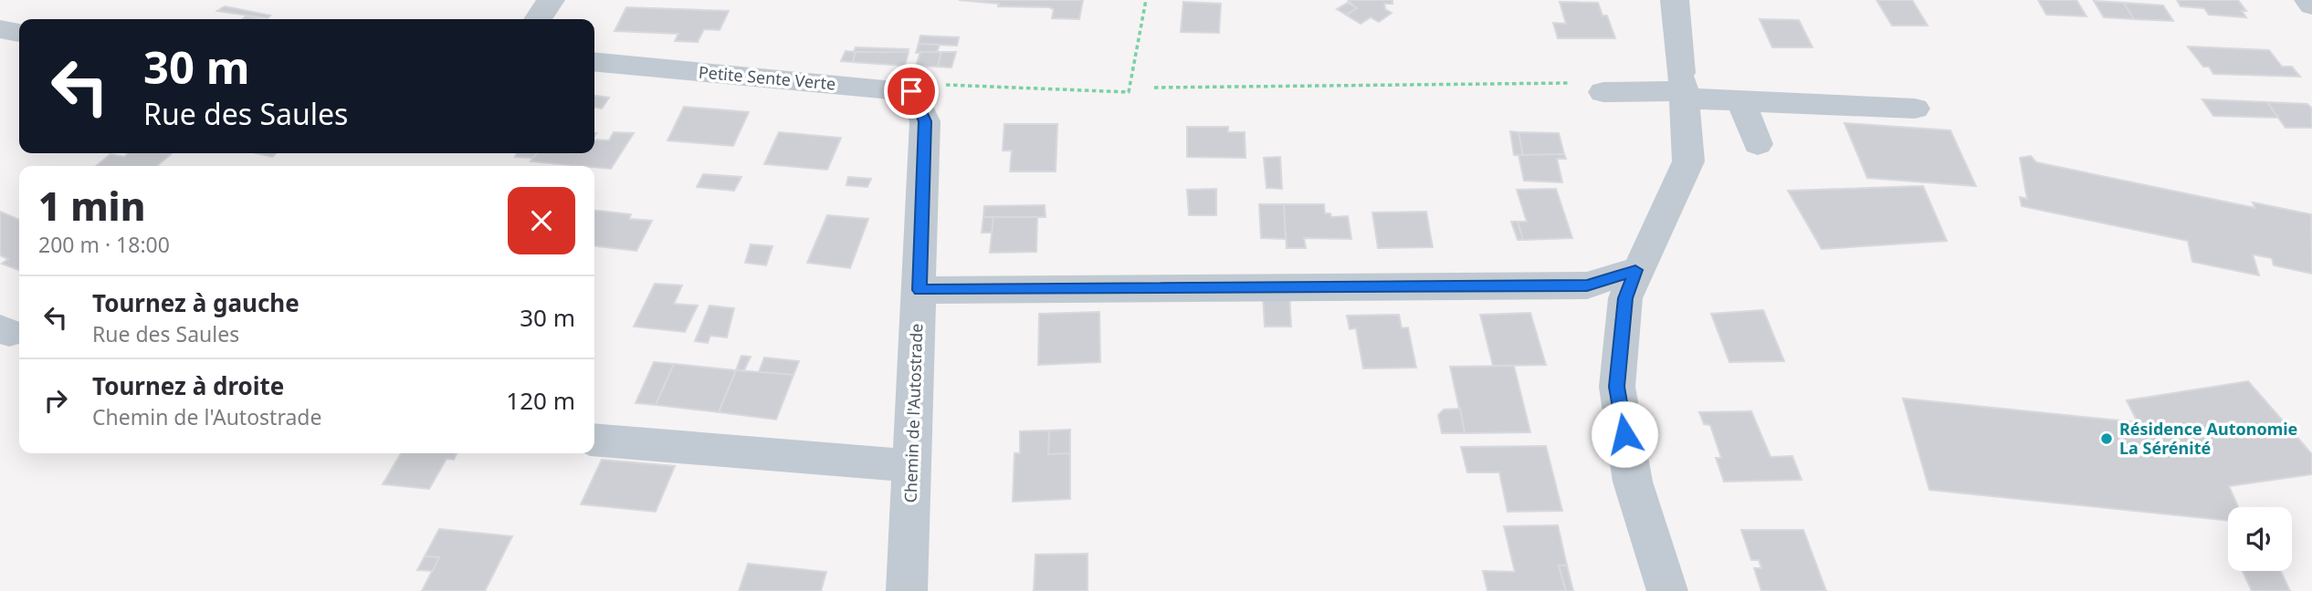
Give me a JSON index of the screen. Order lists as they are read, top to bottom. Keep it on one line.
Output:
{"streets":{"street":["Petite Sente Verte","Chemin de l'Autostrade"]},"crossings":[["Petite Sente Verte","Chemin de l'Autostrade"]],"places":["Résidence Autonomie La Sérénité"],"page":{"turn":["30 m","Rue des Saules"],"heading":["1 min","200 m · 18:00"],"list":[{"name":"Tournez à gauche","note":"Rue des Saules","value":"30 m"},{"name":"Tournez à droite","note":"Chemin de l'Autostrade","value":"120 m"}]}}
